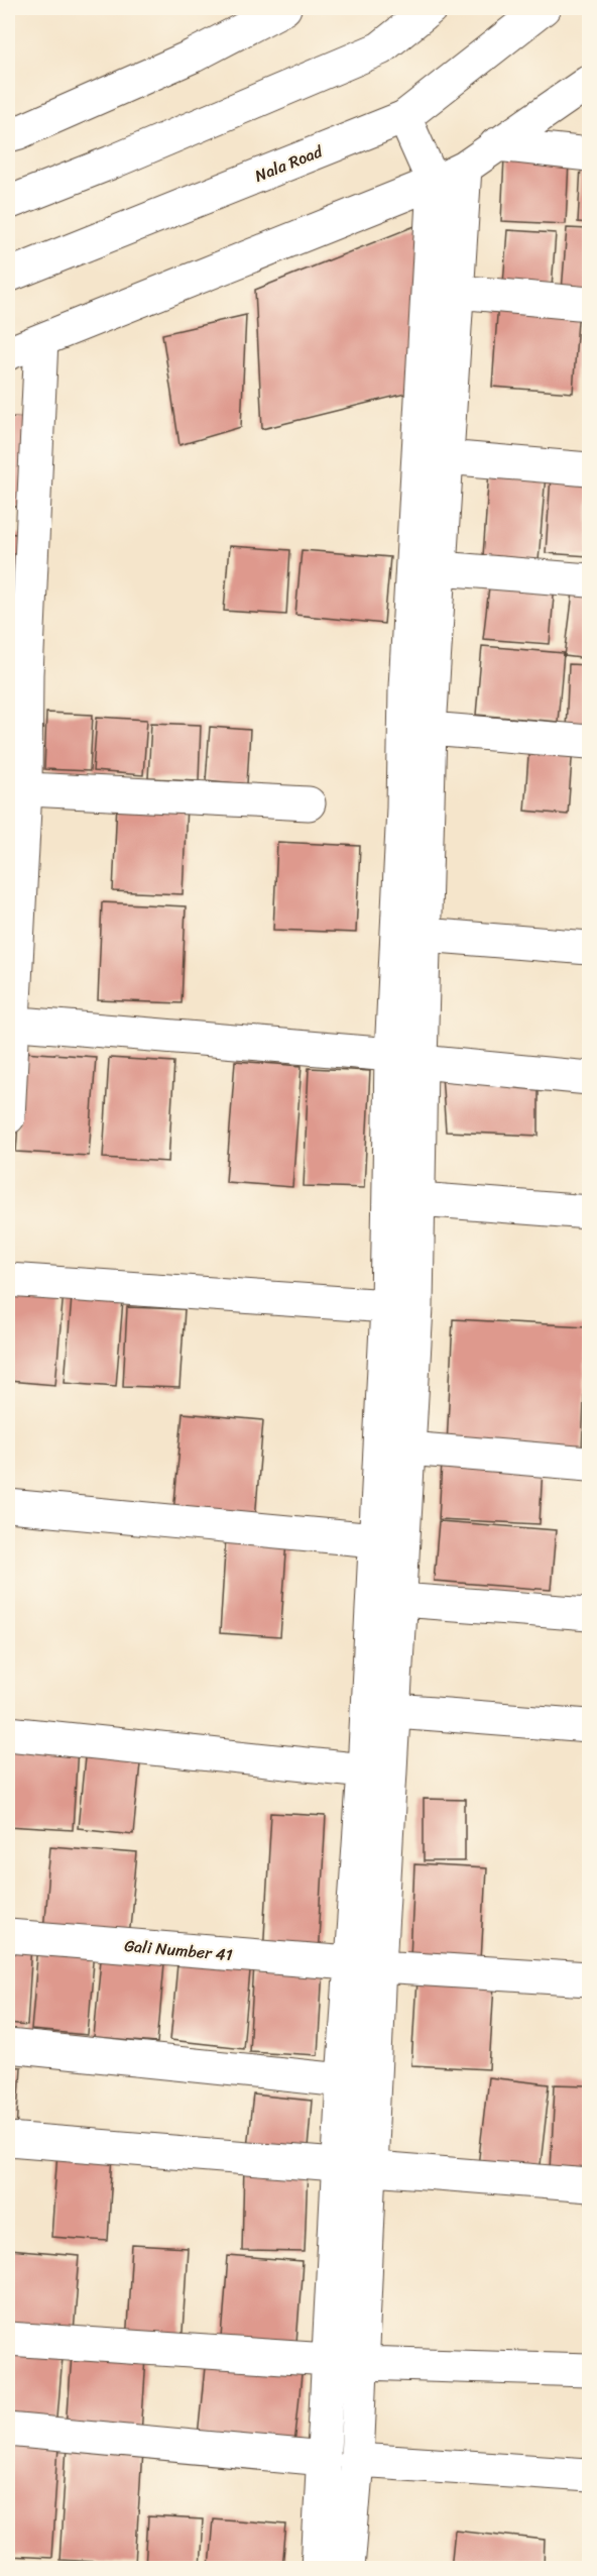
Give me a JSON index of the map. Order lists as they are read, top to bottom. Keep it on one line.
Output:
{"streets":{"street":["Nala Road","Gali Number 41"]}}
